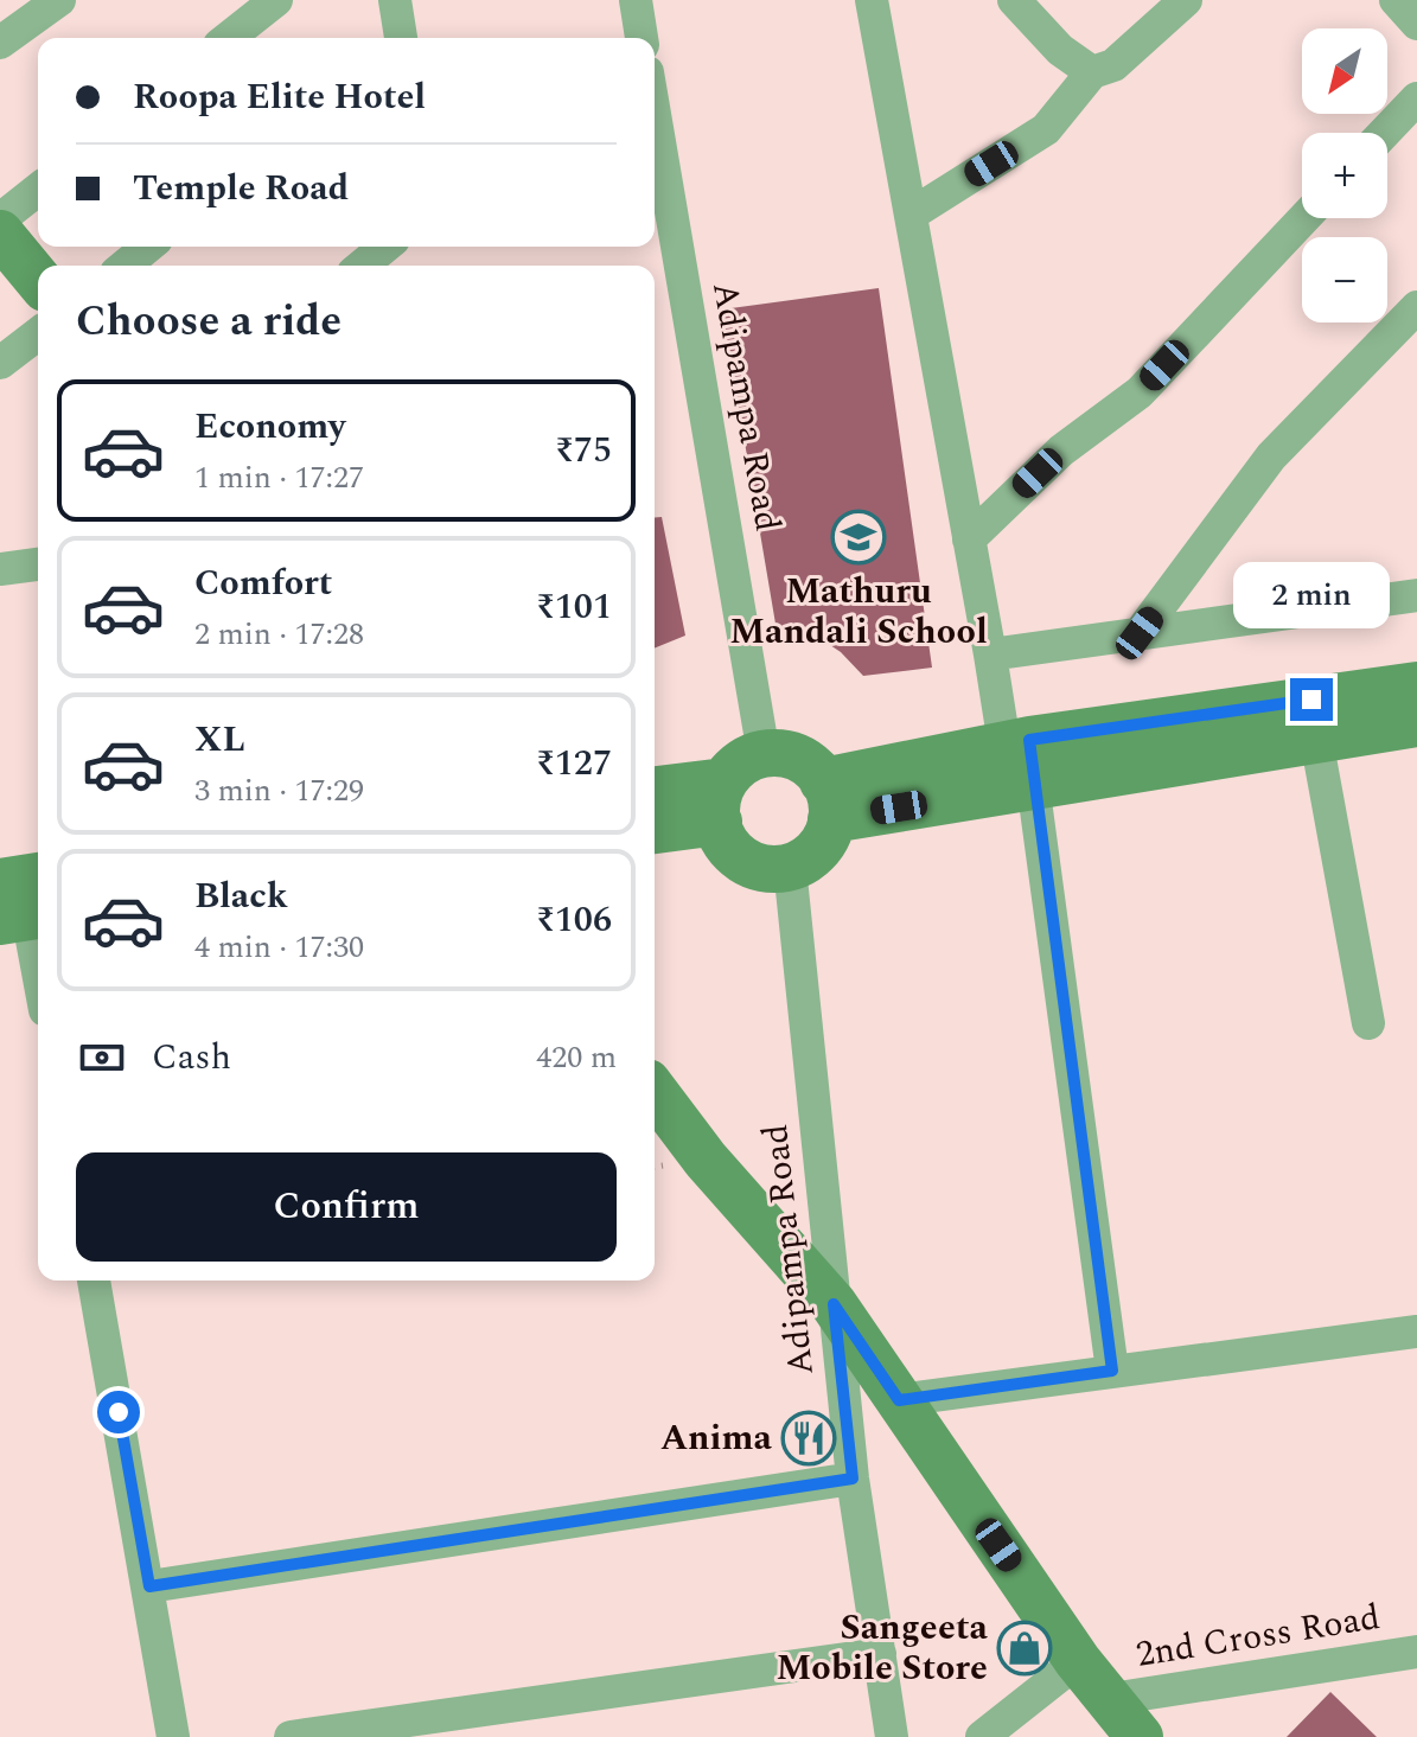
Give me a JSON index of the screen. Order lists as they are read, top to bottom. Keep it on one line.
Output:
{"streets":{"street":["Adipampa Road","2nd Cross Road"]},"places":{"school or university":["Mathuru Mandali School"],"restaurant":["Anima"],"shop":["Sangeeta Mobile Store"]},"north":"bottom left","page":{"map_buttons":["+","−"],"banner":["Roopa Elite Hotel","Temple Road"],"heading":"Choose a ride","list":[{"name":"Economy","note":"1 min · 17:27","value":"₹75"},{"name":"Comfort","note":"2 min · 17:28","value":"₹101"},{"name":"XL","note":"3 min · 17:29","value":"₹127"},{"name":"Black","note":"4 min · 17:30","value":"₹106"}],"bubble":"2 min","pay":["Cash","420 m"],"buttons":"Confirm"}}
